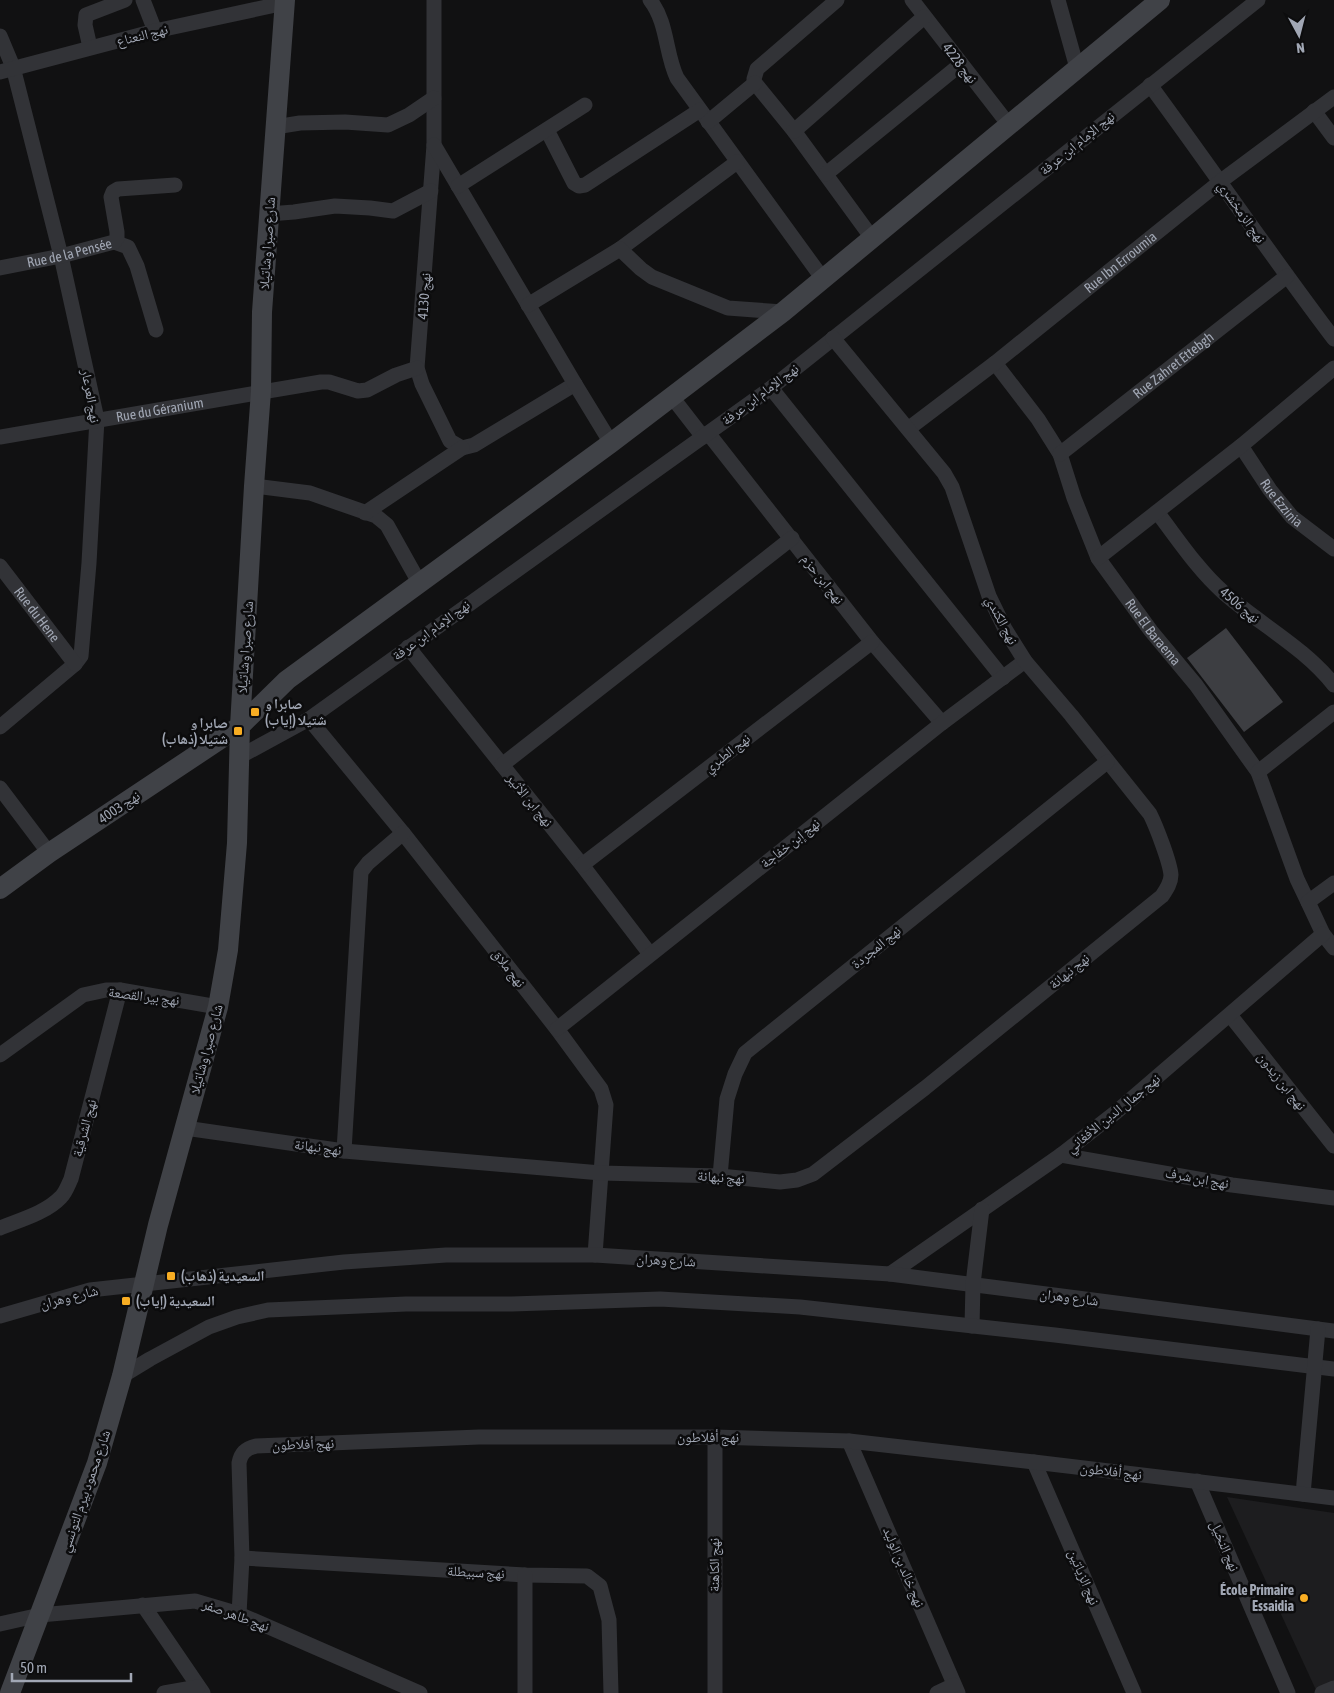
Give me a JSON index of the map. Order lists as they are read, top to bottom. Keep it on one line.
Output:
{"streets":{"main road":["شارع صبرا وشاتيلا","نهج 4003","شارع محمود بيرم التونسي"],"street":["نهج النعناع","نهج 4228","نهج الإمام ابن عرفة","نهج الزمخشري","Rue de la Pensée","Rue Ibn Erroumia","نهج 4130","Rue Zahret Ettebgh","نهج العرعار","Rue du Géranium","Rue Ezzinia","نهج ابن حزم","نهج 4506","Rue du Hene","نهج الكندي","Rue El Baraema","نهج الطبري","نهج ابن الأثير","نهج إبن خفاجة","نهج المجردة","نهج ملاق","نهج نبهانة","نهج بير القصعة","نهج ابن زيدون","نهج جمال الدين الأفغاني","نهج الشرقية","نهج ابن شرف","شارع وهران","نهج أفلاطون","نهج النخيل","نهج الكاهنة","نهج خالد بن الوليد","نهج سبيطلة","نهج الزياتين","نهج طاهر صفر"]},"crossings":[["نهج النعناع","شارع صبرا وشاتيلا"],["نهج النعناع","نهج العرعار"],["نهج 4228","نهج 4003"],["نهج الإمام ابن عرفة","نهج الزمخشري"],["نهج الإمام ابن عرفة","شارع صبرا وشاتيلا"],["نهج الإمام ابن عرفة","نهج ابن حزم"],["نهج الإمام ابن عرفة","نهج الكندي"],["نهج الإمام ابن عرفة","نهج ابن الأثير"],["نهج الإمام ابن عرفة","نهج ملاق"],["نهج الزمخشري","Rue Ibn Erroumia"],["نهج الزمخشري","Rue Zahret Ettebgh"],["شارع صبرا وشاتيلا","Rue du Géranium"],["شارع صبرا وشاتيلا","نهج 4003"],["شارع صبرا وشاتيلا","نهج نبهانة"],["شارع صبرا وشاتيلا","نهج بير القصعة"],["شارع صبرا وشاتيلا","شارع وهران"],["شارع صبرا وشاتيلا","شارع محمود بيرم التونسي"],["Rue de la Pensée","نهج العرعار"],["Rue Ibn Erroumia","نهج الكندي"],["Rue Ibn Erroumia","Rue El Baraema"],["نهج 4130","Rue du Géranium"],["Rue Zahret Ettebgh","Rue El Baraema"],["نهج العرعار","Rue du Géranium"],["نهج العرعار","Rue du Hene"],["نهج ابن حزم","نهج الطبري"],["نهج ابن حزم","نهج 4003"],["نهج ابن حزم","نهج إبن خفاجة"],["نهج الكندي","نهج إبن خفاجة"],["نهج الكندي","نهج المجردة"],["نهج الكندي","نهج نبهانة"],["Rue El Baraema","نهج جمال الدين الأفغاني"],["نهج الطبري","نهج ابن الأثير"],["نهج ابن الأثير","نهج إبن خفاجة"],["نهج إبن خفاجة","نهج ملاق"],["نهج المجردة","نهج نبهانة"],["نهج ملاق","نهج نبهانة"],["نهج ملاق","شارع وهران"],["نهج بير القصعة","نهج الشرقية"],["نهج ابن زيدون","نهج جمال الدين الأفغاني"],["نهج جمال الدين الأفغاني","نهج ابن شرف"],["نهج جمال الدين الأفغاني","شارع وهران"],["شارع وهران","شارع محمود بيرم التونسي"],["نهج أفلاطون","نهج النخيل"],["نهج أفلاطون","نهج الكاهنة"],["نهج أفلاطون","نهج خالد بن الوليد"],["نهج أفلاطون","نهج سبيطلة"],["نهج أفلاطون","نهج الزياتين"],["نهج أفلاطون","نهج طاهر صفر"],["شارع محمود بيرم التونسي","نهج طاهر صفر"]],"places":{"transit":["صابرا و شتيلا (إياب)","صابرا و شتيلا (ذهاب)","السعيدية (ذهاب)","السعيدية (إياب)"],"other":["École Primaire Essaidia"]},"scale_bar":"50 m","north":"bottom"}
